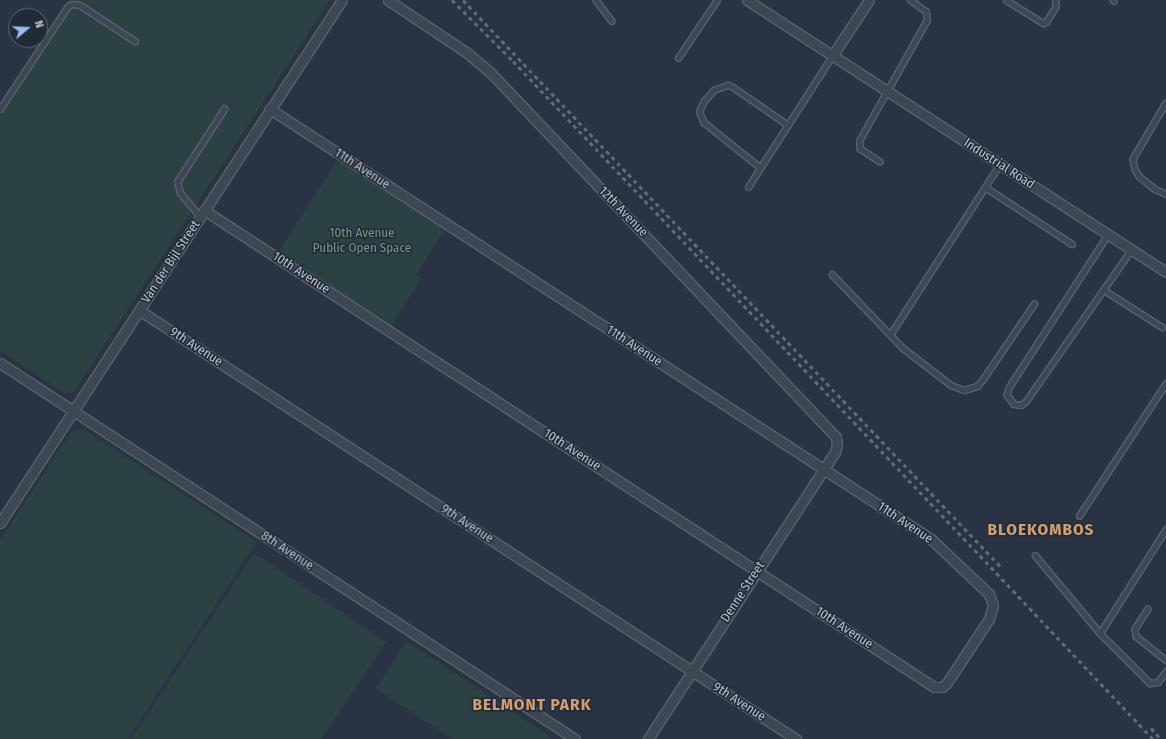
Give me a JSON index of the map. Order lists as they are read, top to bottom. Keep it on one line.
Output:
{"streets":{"street":["Industrial Road","11th Avenue","12th Avenue","Van der Bijl Street","10th Avenue","9th Avenue","8th Avenue","Denne Street"]},"crossings":[["11th Avenue","Van der Bijl Street"],["11th Avenue","10th Avenue"],["11th Avenue","Denne Street"],["12th Avenue","Denne Street"],["Van der Bijl Street","10th Avenue"],["Van der Bijl Street","9th Avenue"],["Van der Bijl Street","8th Avenue"],["10th Avenue","Denne Street"],["9th Avenue","Denne Street"]],"districts":["BLOEKOMBOS","BELMONT PARK"],"parks":["10th Avenue Public Open Space"],"north":"right"}
